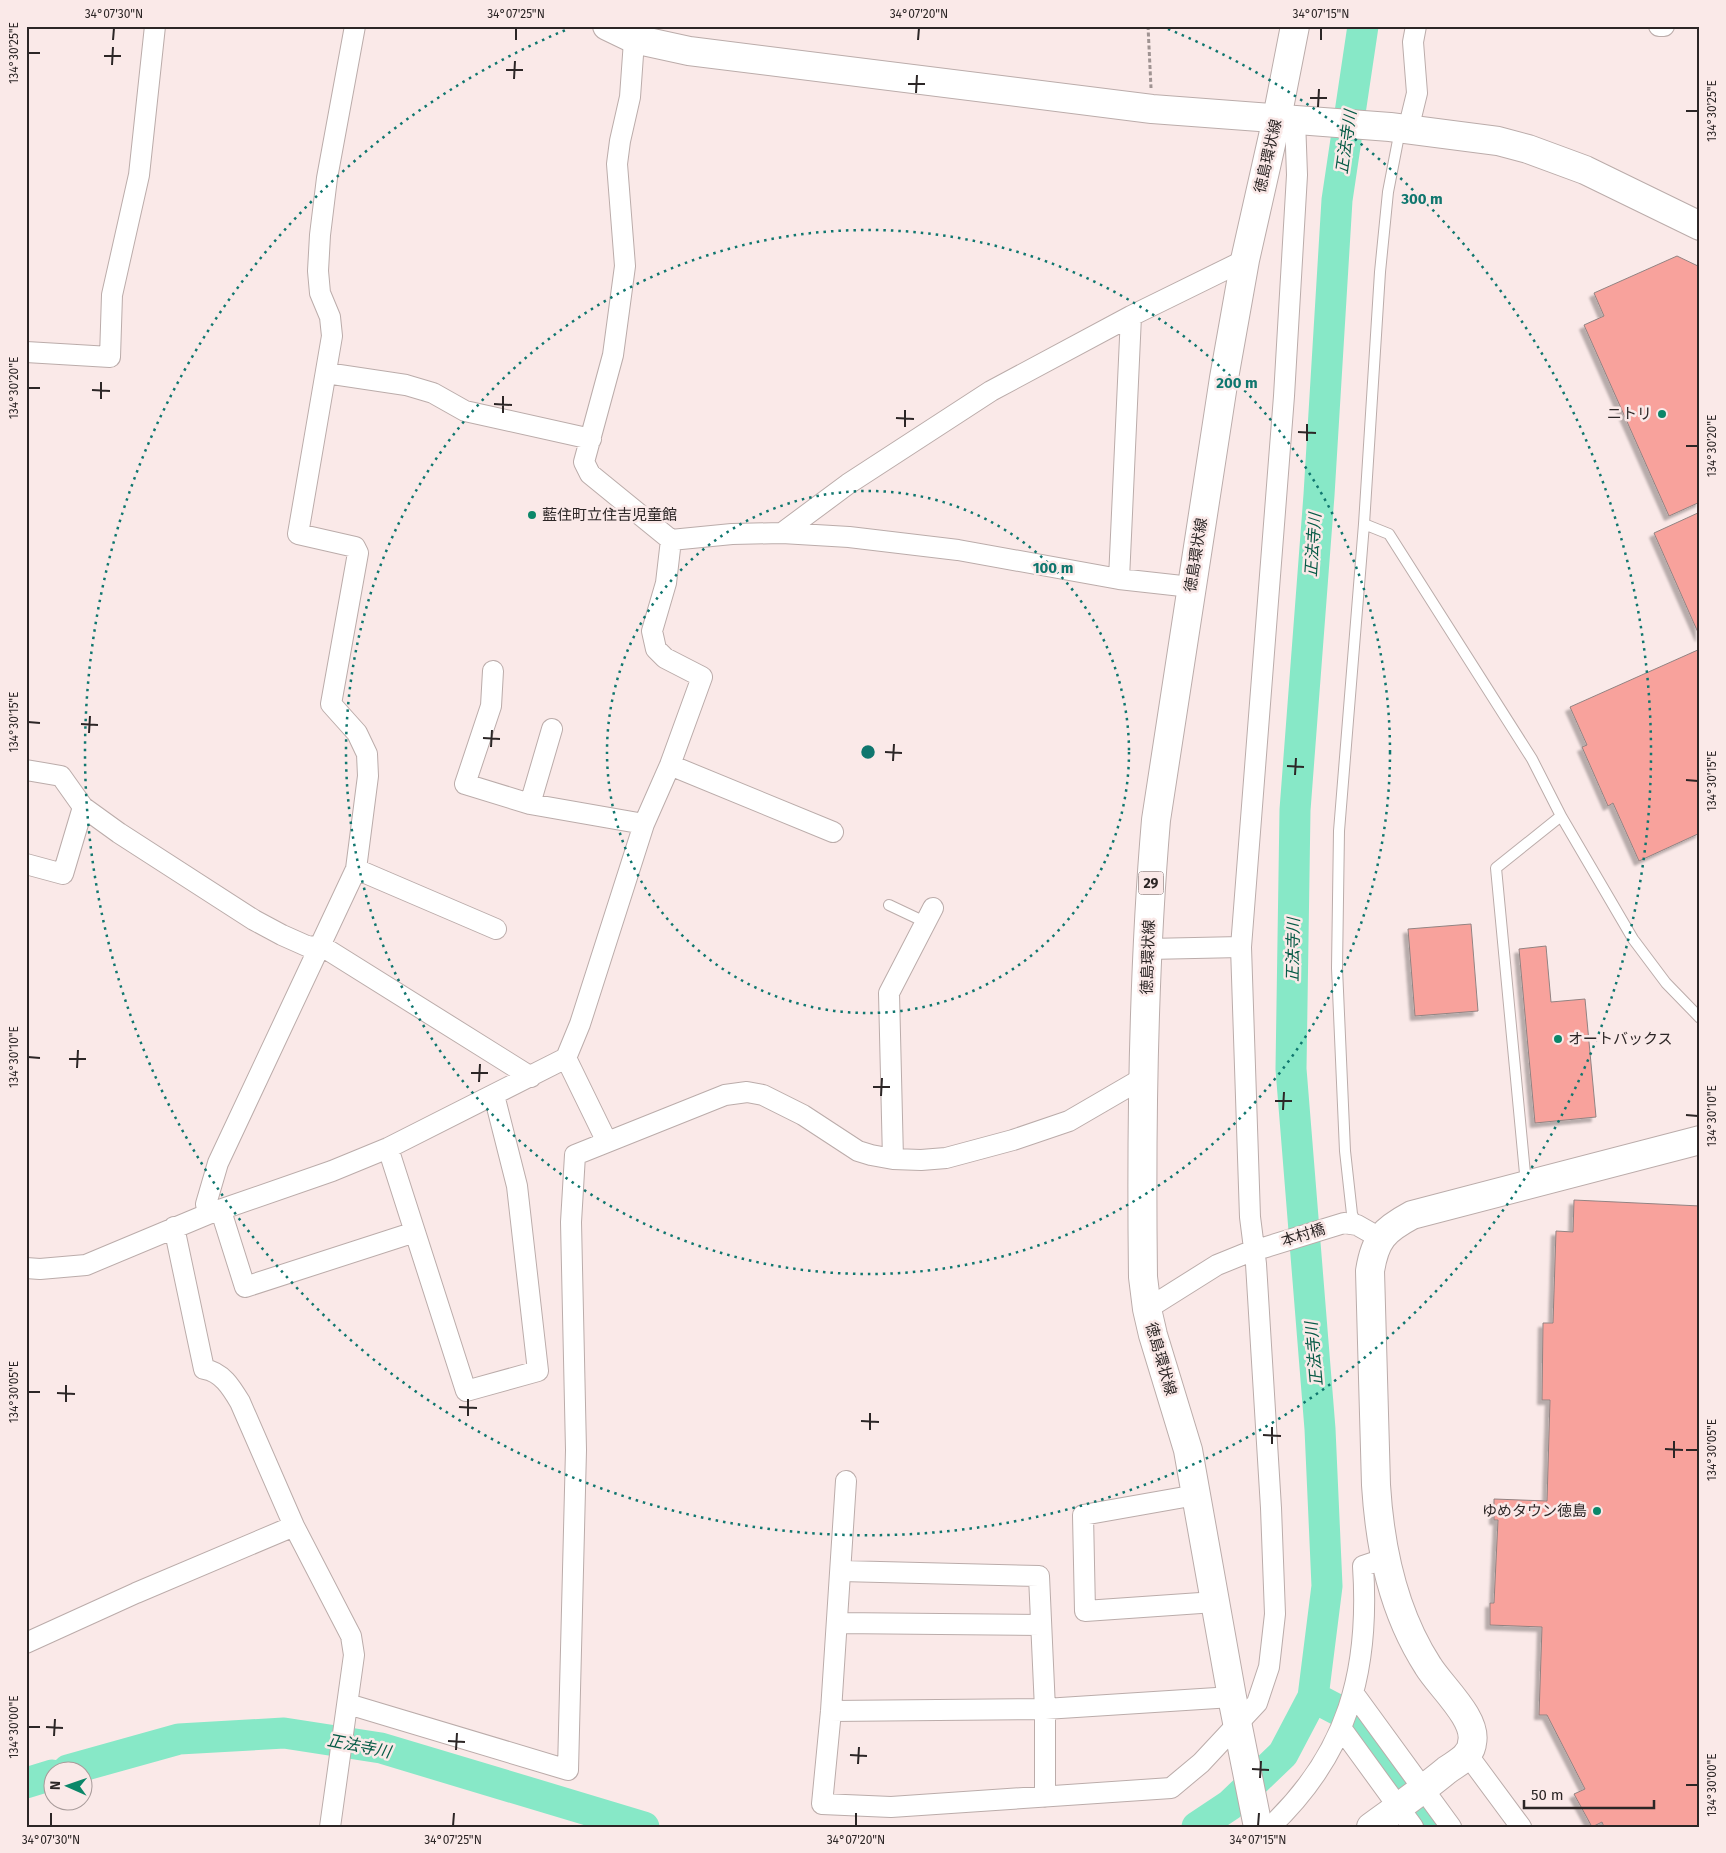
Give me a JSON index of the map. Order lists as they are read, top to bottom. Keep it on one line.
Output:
{"streets":{"street":["徳島環状線","29","本村橋"]},"crossings":[["徳島環状線","本村橋"]],"water":["正法寺川"],"places":["ニトリ","藍住町立住吉児童館","オートバックス","ゆめタウン徳島"],"scale_bar":"50 m","north":"left","coordinates":["34°07'30\"N","34°07'25\"N","34°07'20\"N","34°07'15\"N","134°30'25\"E","134°30'20\"E","134°30'15\"E","134°30'10\"E","134°30'05\"E","134°30'00\"E"],"rings":["300 m","200 m","100 m"]}
